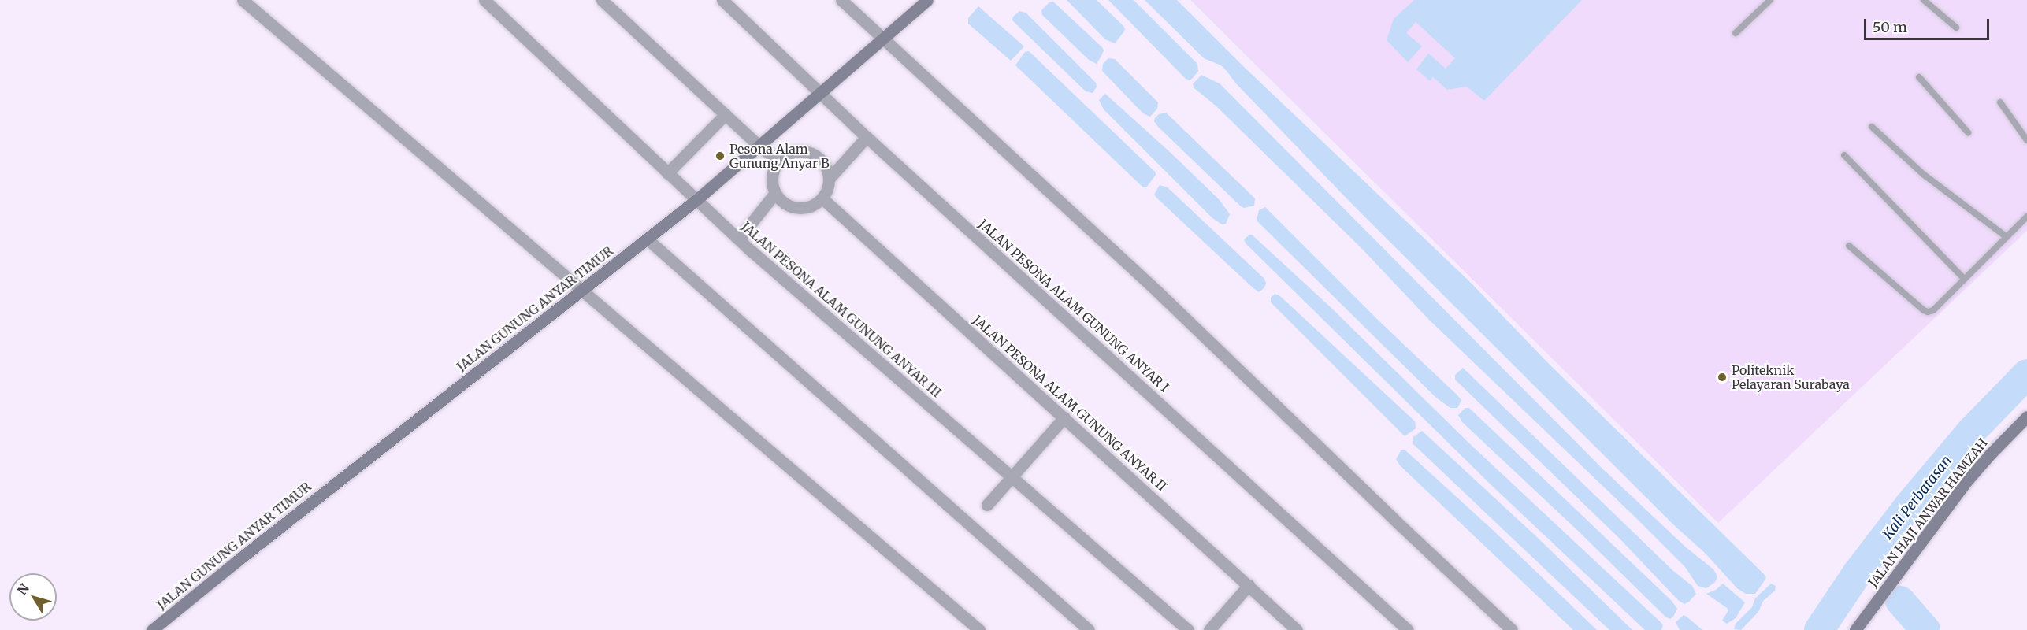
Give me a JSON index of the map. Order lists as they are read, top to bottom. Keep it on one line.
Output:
{"streets":{"street":["JALAN PESONA ALAM GUNUNG ANYAR I","JALAN GUNUNG ANYAR TIMUR","JALAN PESONA ALAM GUNUNG ANYAR III","JALAN PESONA ALAM GUNUNG ANYAR II","JALAN HAJI ANWAR HAMZAH"]},"crossings":[["JALAN PESONA ALAM GUNUNG ANYAR I","JALAN GUNUNG ANYAR TIMUR"],["JALAN GUNUNG ANYAR TIMUR","JALAN PESONA ALAM GUNUNG ANYAR III"]],"water":["Kali Perbatasan"],"places":["Pesona Alam Gunung Anyar B","Politeknik Pelayaran Surabaya"],"scale_bar":"50 m","north":"top left"}
